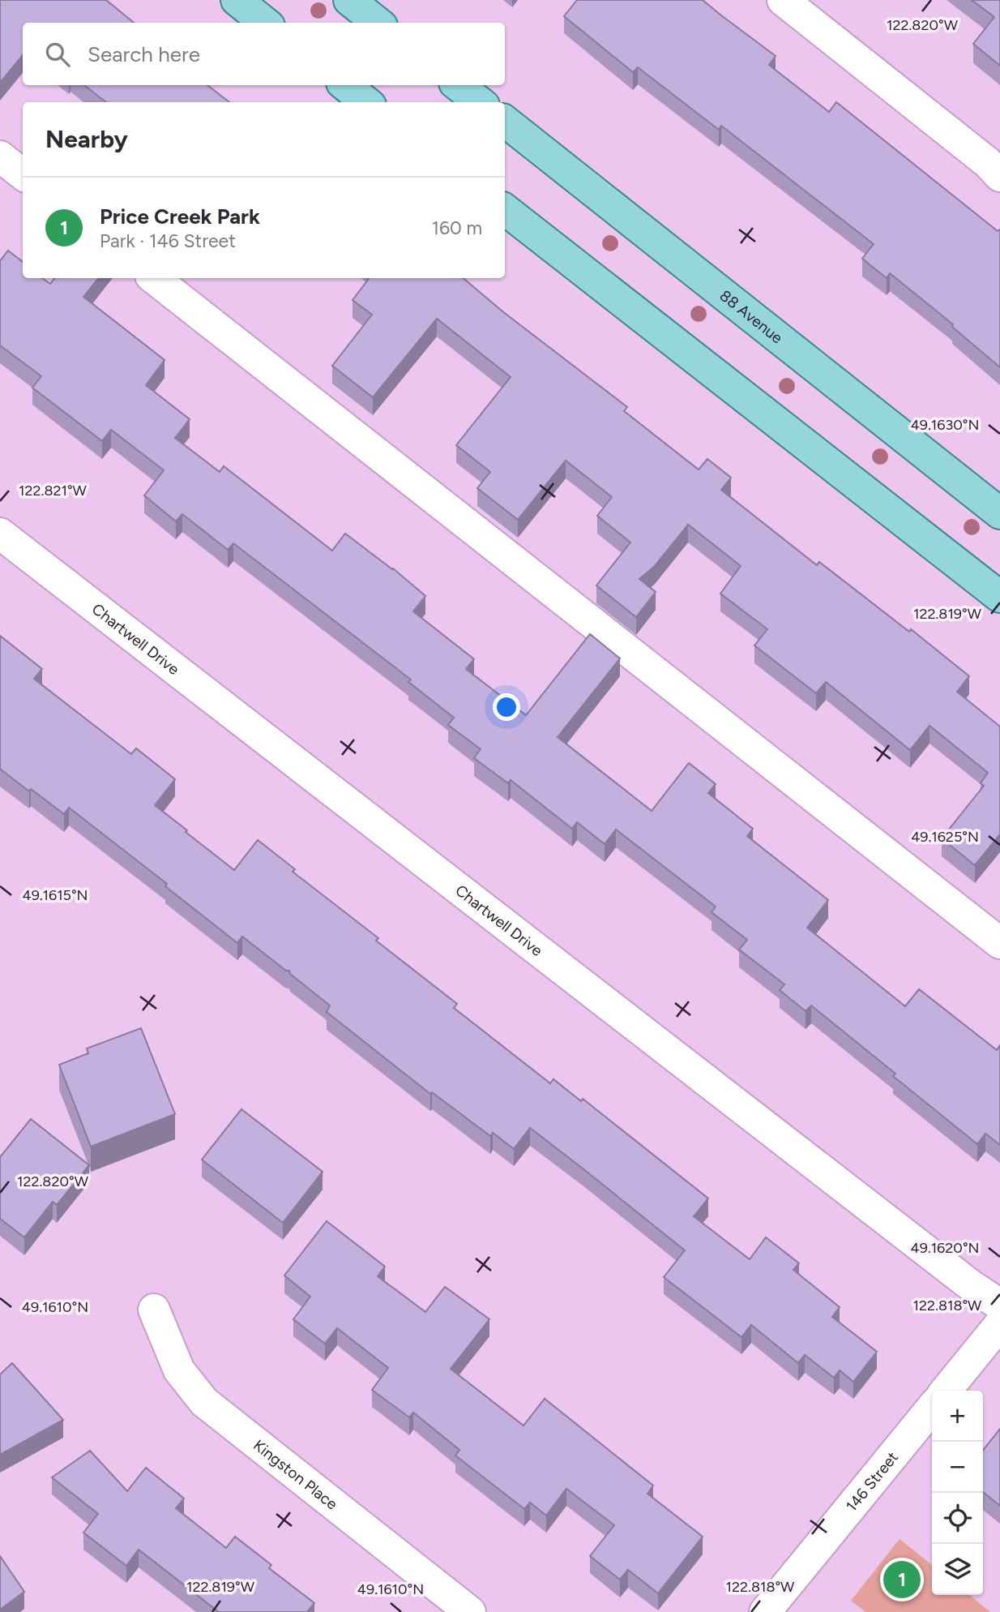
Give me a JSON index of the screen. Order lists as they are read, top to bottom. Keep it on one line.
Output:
{"streets":{"main road":["88 Avenue"],"street":["Chartwell Drive","Kingston Place","146 Street"]},"page":{"search":"Search here","heading":"Nearby","list":[{"mark":"1","name":"Price Creek Park","note":"Park · 146 Street","value":"160 m"}],"map_buttons":["+","−"],"pins":"1"},"coordinates":["122.820°W","49.1630°N","122.821°W","122.819°W","49.1625°N","49.1615°N","49.1620°N","122.818°W","49.1610°N"]}
